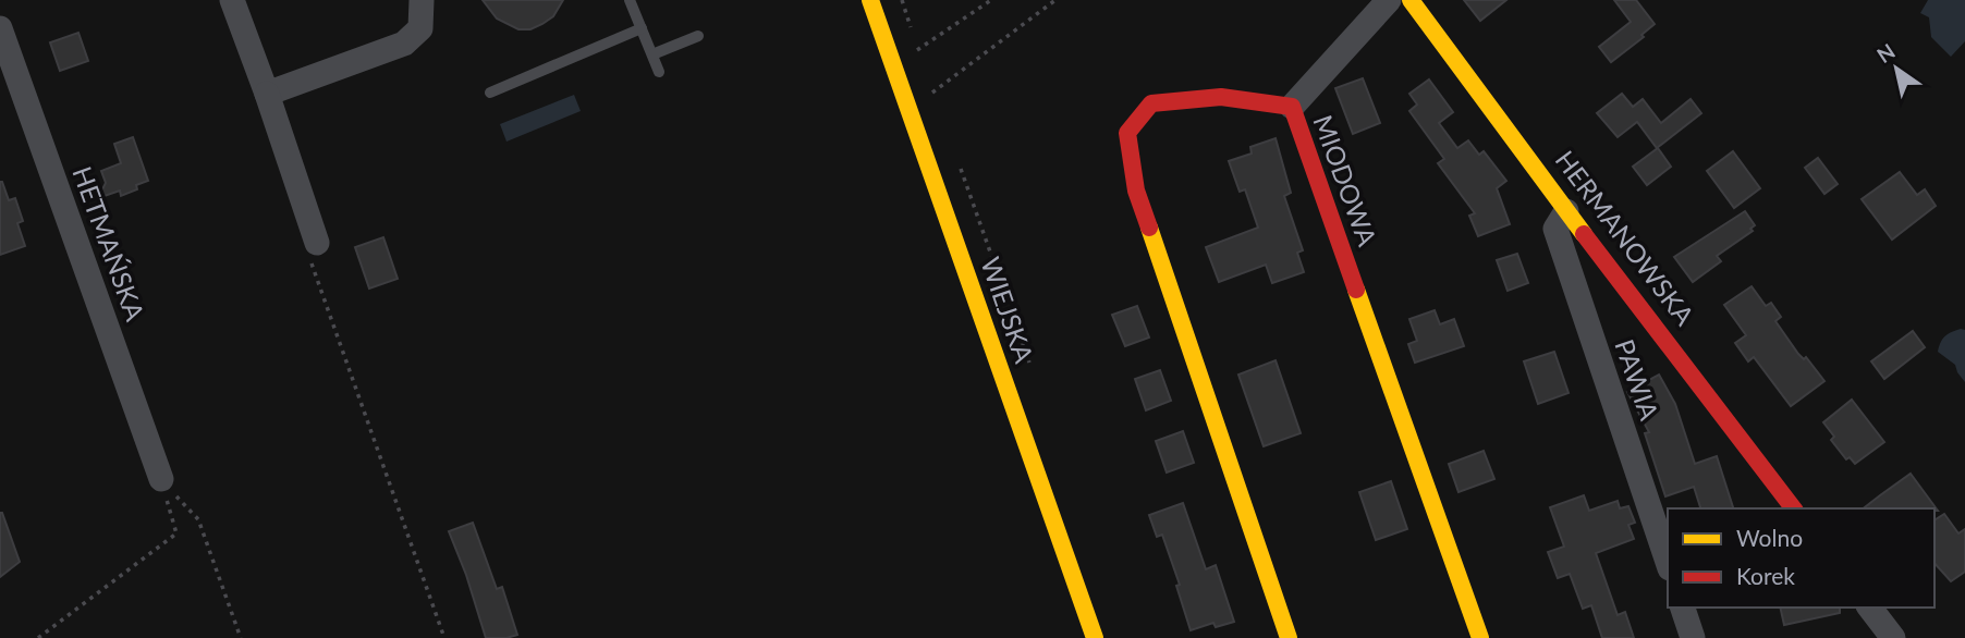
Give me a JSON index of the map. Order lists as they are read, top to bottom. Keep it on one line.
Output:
{"streets":{"street":["MIODOWA","HERMANOWSKA","HETMAŃSKA","WIEJSKA","PAWIA"]},"crossings":[["HERMANOWSKA","PAWIA"]],"legend":["Wolno","Korek"],"north":"top left"}
